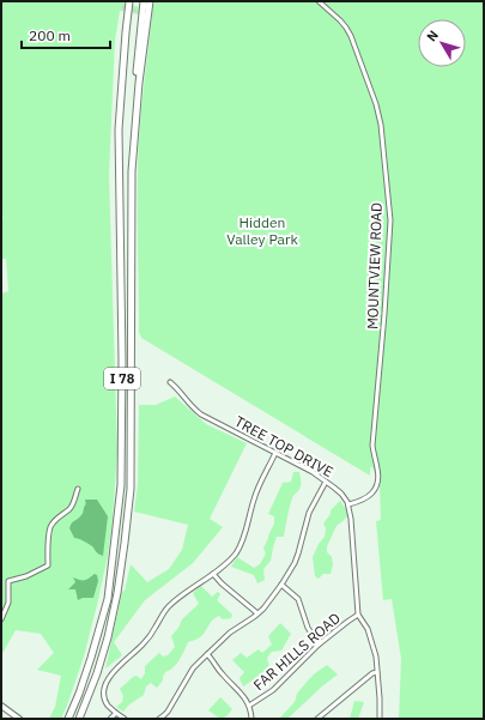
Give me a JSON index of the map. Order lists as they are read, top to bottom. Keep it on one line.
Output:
{"streets":{"highway":["I 78"],"street":["MOUNTVIEW ROAD","TREE TOP DRIVE","FAR HILLS ROAD"]},"crossings":[["MOUNTVIEW ROAD","TREE TOP DRIVE"]],"parks":["Hidden Valley Park"],"scale_bar":"200 m","north":"top left"}
